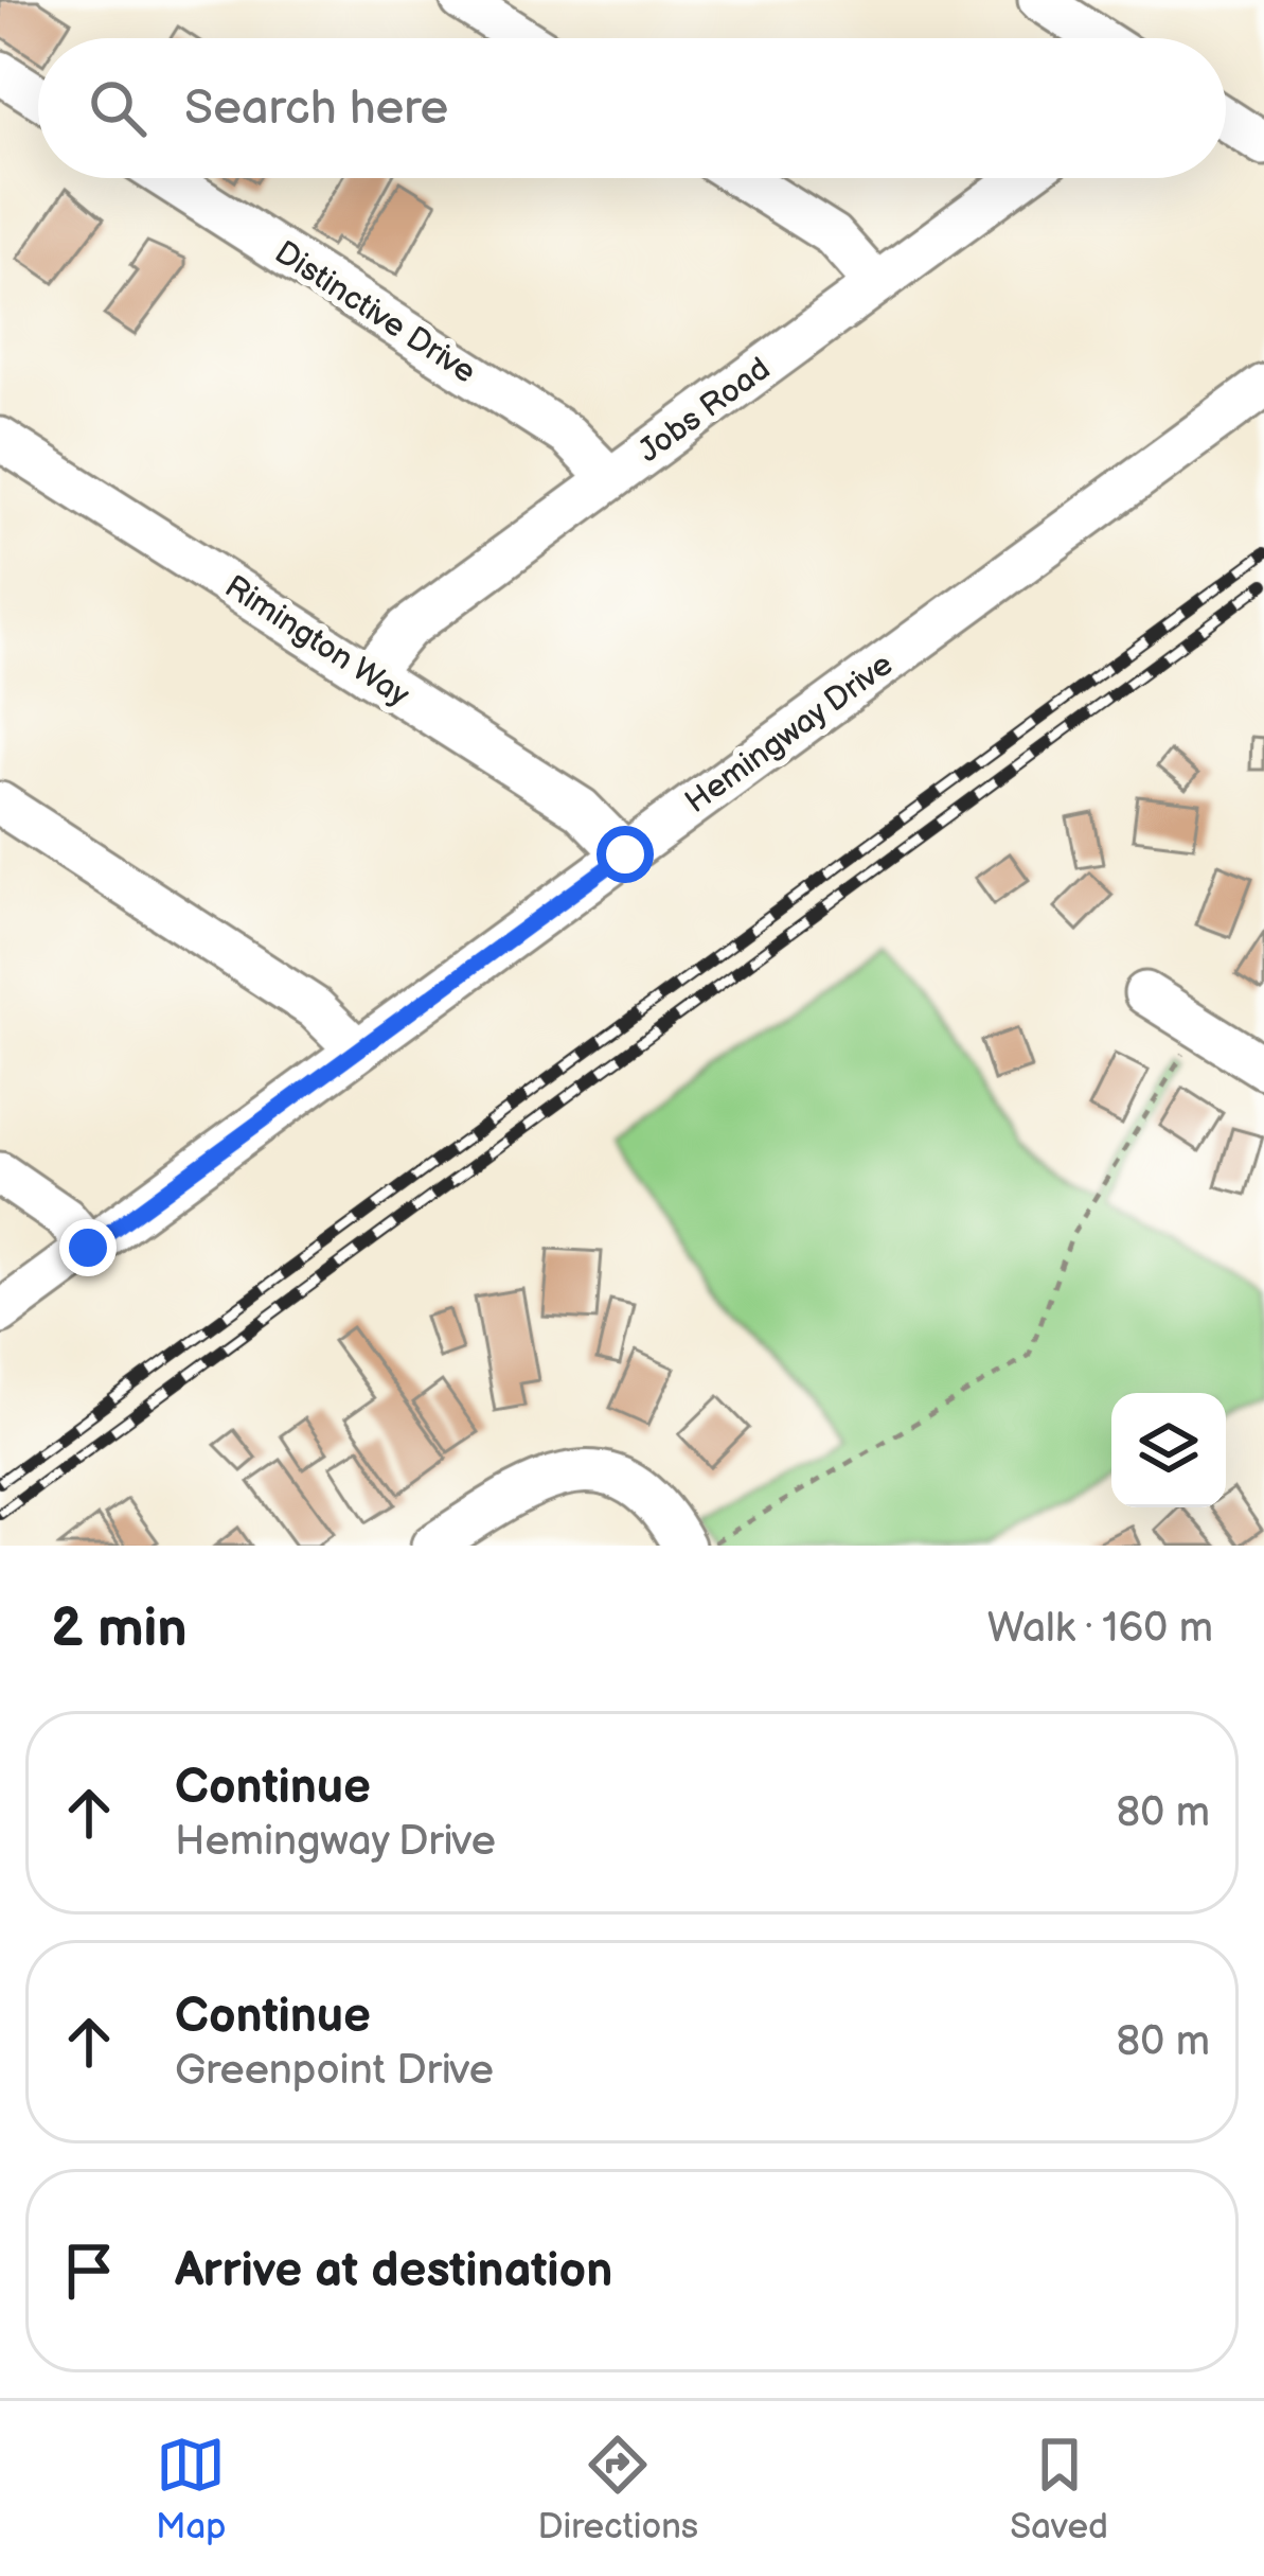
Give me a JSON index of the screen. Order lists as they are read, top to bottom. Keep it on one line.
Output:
{"streets":{"street":["Distinctive Drive","Jobs Road","Rimington Way","Hemingway Drive"]},"crossings":[["Distinctive Drive","Jobs Road"],["Jobs Road","Rimington Way"],["Rimington Way","Hemingway Drive"]],"page":{"search":"Search here","heading":["2 min","Walk · 160 m"],"list":[["Continue","Hemingway Drive","80 m"],["Continue","Greenpoint Drive","80 m"],"Arrive at destination"],"nav":["Map","Directions","Saved"]}}
